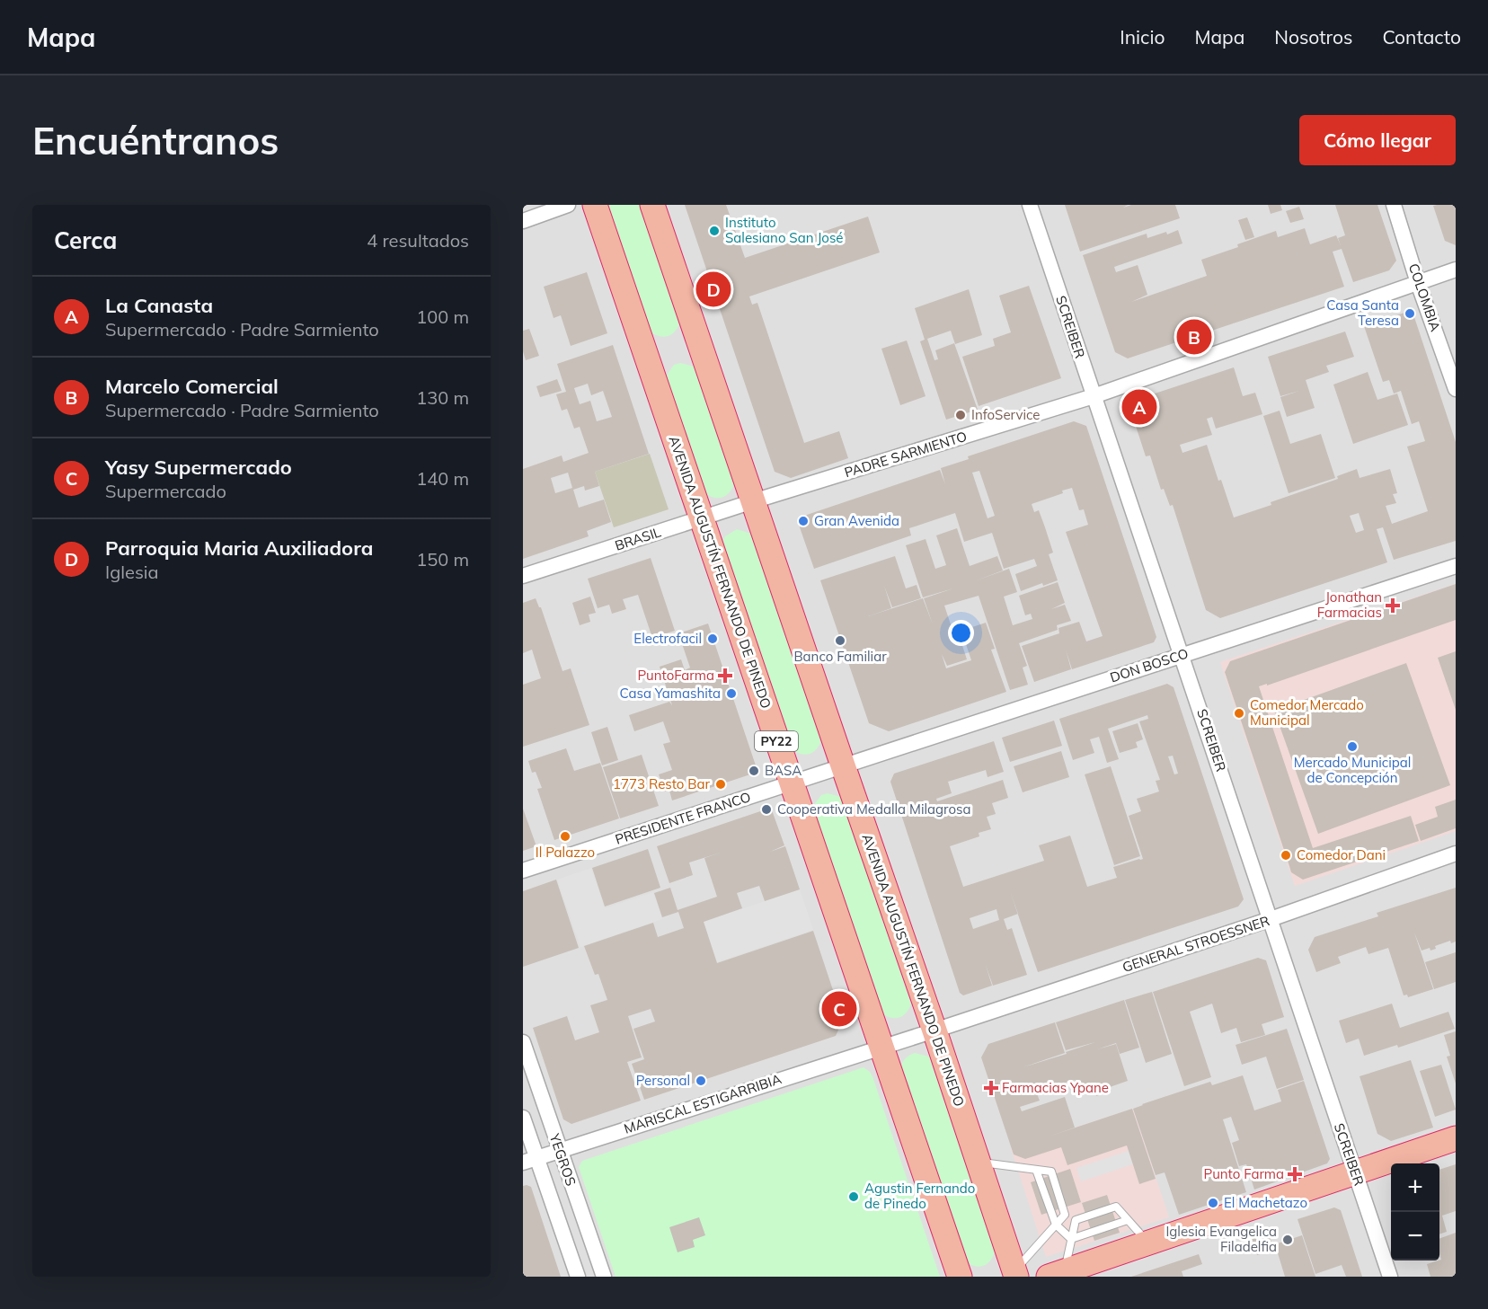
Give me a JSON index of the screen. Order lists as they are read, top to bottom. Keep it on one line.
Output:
{"streets":{"highway":["AVENIDA AUGUSTÍN FERNANDO DE PINEDO","PY22"],"street":["COLOMBIA","SCREIBER","PADRE SARMIENTO","BRASIL","DON BOSCO","PRESIDENTE FRANCO","GENERAL STROESSNER","MARISCAL ESTIGARRIBIA","YEGROS"]},"crossings":[["COLOMBIA","PADRE SARMIENTO"],["SCREIBER","PADRE SARMIENTO"],["SCREIBER","DON BOSCO"],["SCREIBER","GENERAL STROESSNER"],["PADRE SARMIENTO","BRASIL"],["PADRE SARMIENTO","AVENIDA AUGUSTÍN FERNANDO DE PINEDO"],["BRASIL","AVENIDA AUGUSTÍN FERNANDO DE PINEDO"],["AVENIDA AUGUSTÍN FERNANDO DE PINEDO","DON BOSCO"],["AVENIDA AUGUSTÍN FERNANDO DE PINEDO","PRESIDENTE FRANCO"],["AVENIDA AUGUSTÍN FERNANDO DE PINEDO","GENERAL STROESSNER"],["AVENIDA AUGUSTÍN FERNANDO DE PINEDO","MARISCAL ESTIGARRIBIA"],["DON BOSCO","PRESIDENTE FRANCO"],["GENERAL STROESSNER","MARISCAL ESTIGARRIBIA"],["MARISCAL ESTIGARRIBIA","YEGROS"]],"places":{"other":["Instituto Salesiano San José","Casa Santa Teresa","InfoService","Gran Avenida","Electrofacil","Banco Familiar","Casa Yamashita","Comedor Mercado Municipal","Mercado Municipal de Concepción","BASA","1773 Resto Bar","Cooperativa Medalla Milagrosa","Il Palazzo","Comedor Dani","Personal","Agustin Fernando de Pinedo","El Machetazo","Iglesia Evangelica Filadelfia"],"health":["Jonathan Farmacias","PuntoFarma","Farmacias Ypane","Punto Farma"]},"page":{"header":"Mapa","nav":["Inicio","Mapa","Nosotros","Contacto"],"buttons":"Cómo llegar","title":"Encuéntranos","heading":["Cerca","4 resultados"],"pins":["D","B","A","C"],"list":[{"mark":"A","name":"La Canasta","note":"Supermercado · Padre Sarmiento","value":"100 m"},{"mark":"B","name":"Marcelo Comercial","note":"Supermercado · Padre Sarmiento","value":"130 m"},{"mark":"C","name":"Yasy Supermercado","note":"Supermercado","value":"140 m"},{"mark":"D","name":"Parroquia Maria Auxiliadora","note":"Iglesia","value":"150 m"}],"map_buttons":["+","−"]}}
